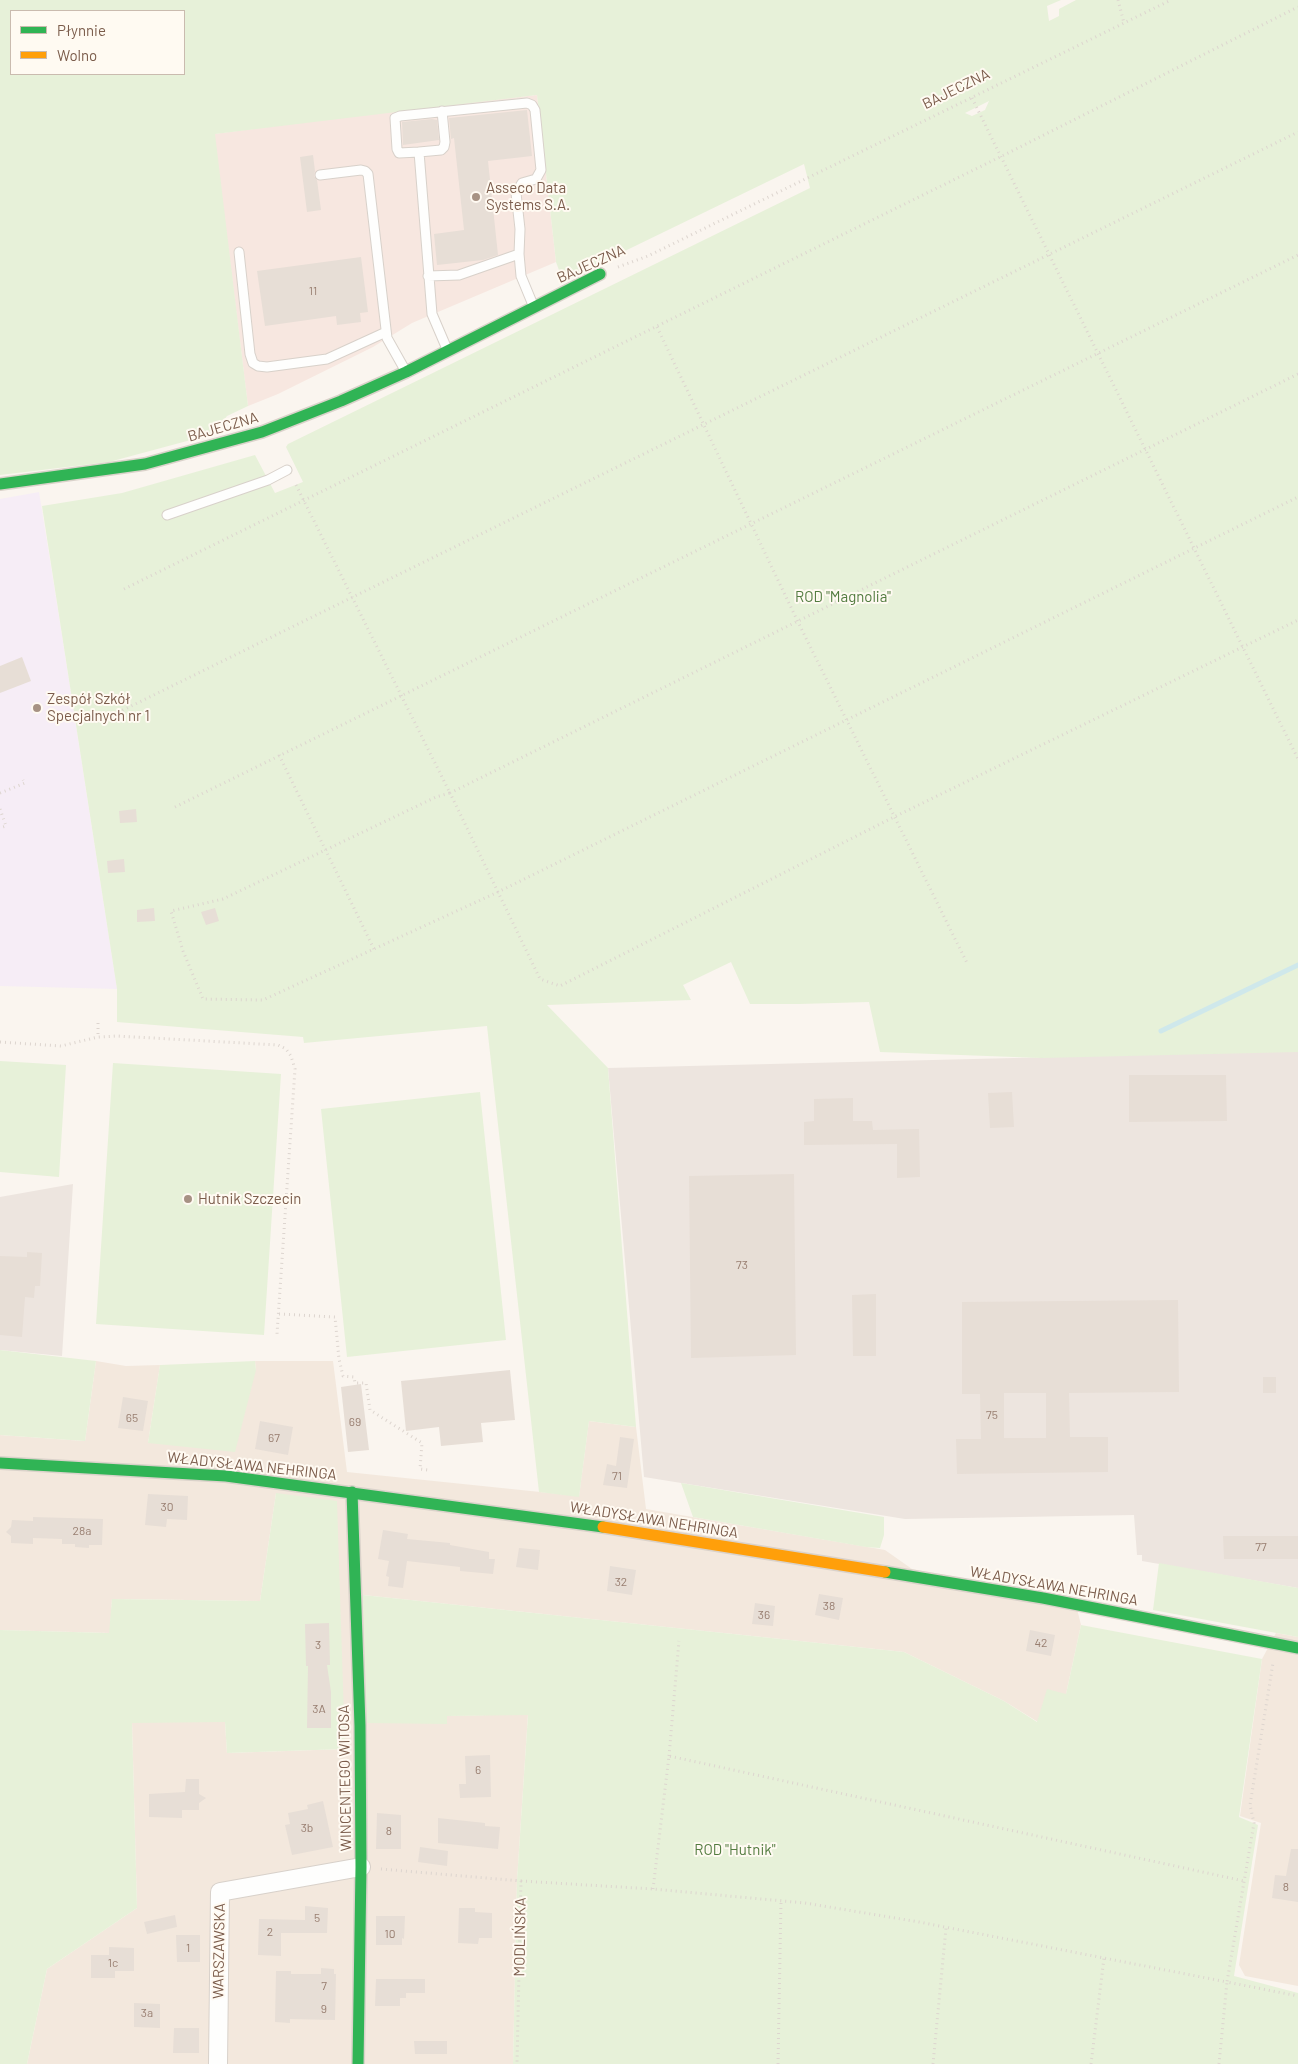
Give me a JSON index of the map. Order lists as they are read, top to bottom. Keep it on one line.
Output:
{"streets":{"street":["BAJECZNA","WŁADYSŁAWA NEHRINGA","WINCENTEGO WITOSA","WARSZAWSKA"],"path":["MODLIŃSKA"]},"crossings":[["WŁADYSŁAWA NEHRINGA","WINCENTEGO WITOSA"],["WINCENTEGO WITOSA","MODLIŃSKA"],["WINCENTEGO WITOSA","WARSZAWSKA"],["MODLIŃSKA","WARSZAWSKA"]],"parks":["ROD \"Magnolia\"","ROD \"Hutnik\""],"places":["Asseco Data Systems S.A.","Zespół Szkół Specjalnych nr 1","Hutnik Szczecin"],"house_numbers":["11","73","75","65","69","67","71","30","28a","77","32","38","36","42","3","3A","6","3b","8","8","5","2","10","1","1c","7","9","3a"],"legend":["Płynnie","Wolno"]}
